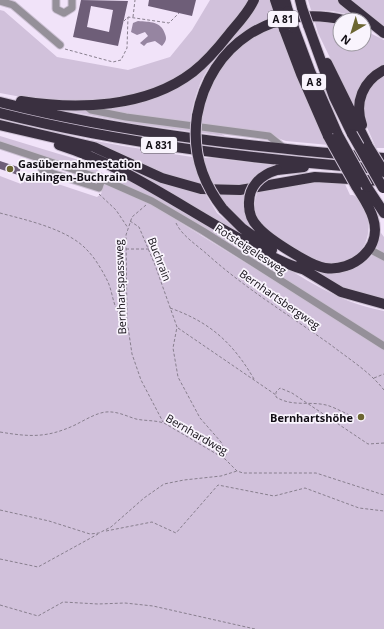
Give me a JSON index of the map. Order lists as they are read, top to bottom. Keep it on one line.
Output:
{"streets":{"highway":["A 81","A 8","A 831"],"lane":["Rotsteigelesweg"],"path":["Buchrain","Bernhartspassweg","Bernhartsbergweg","Bernhardweg"]},"crossings":[["Rotsteigelesweg","Bernhartspassweg"],["Rotsteigelesweg","Bernhartsbergweg"],["Buchrain","Bernhartspassweg"],["Bernhartspassweg","Bernhardweg"]],"places":["Gasübernahmestation Vaihingen-Buchrain","Bernhartshöhe"],"north":"bottom left"}
